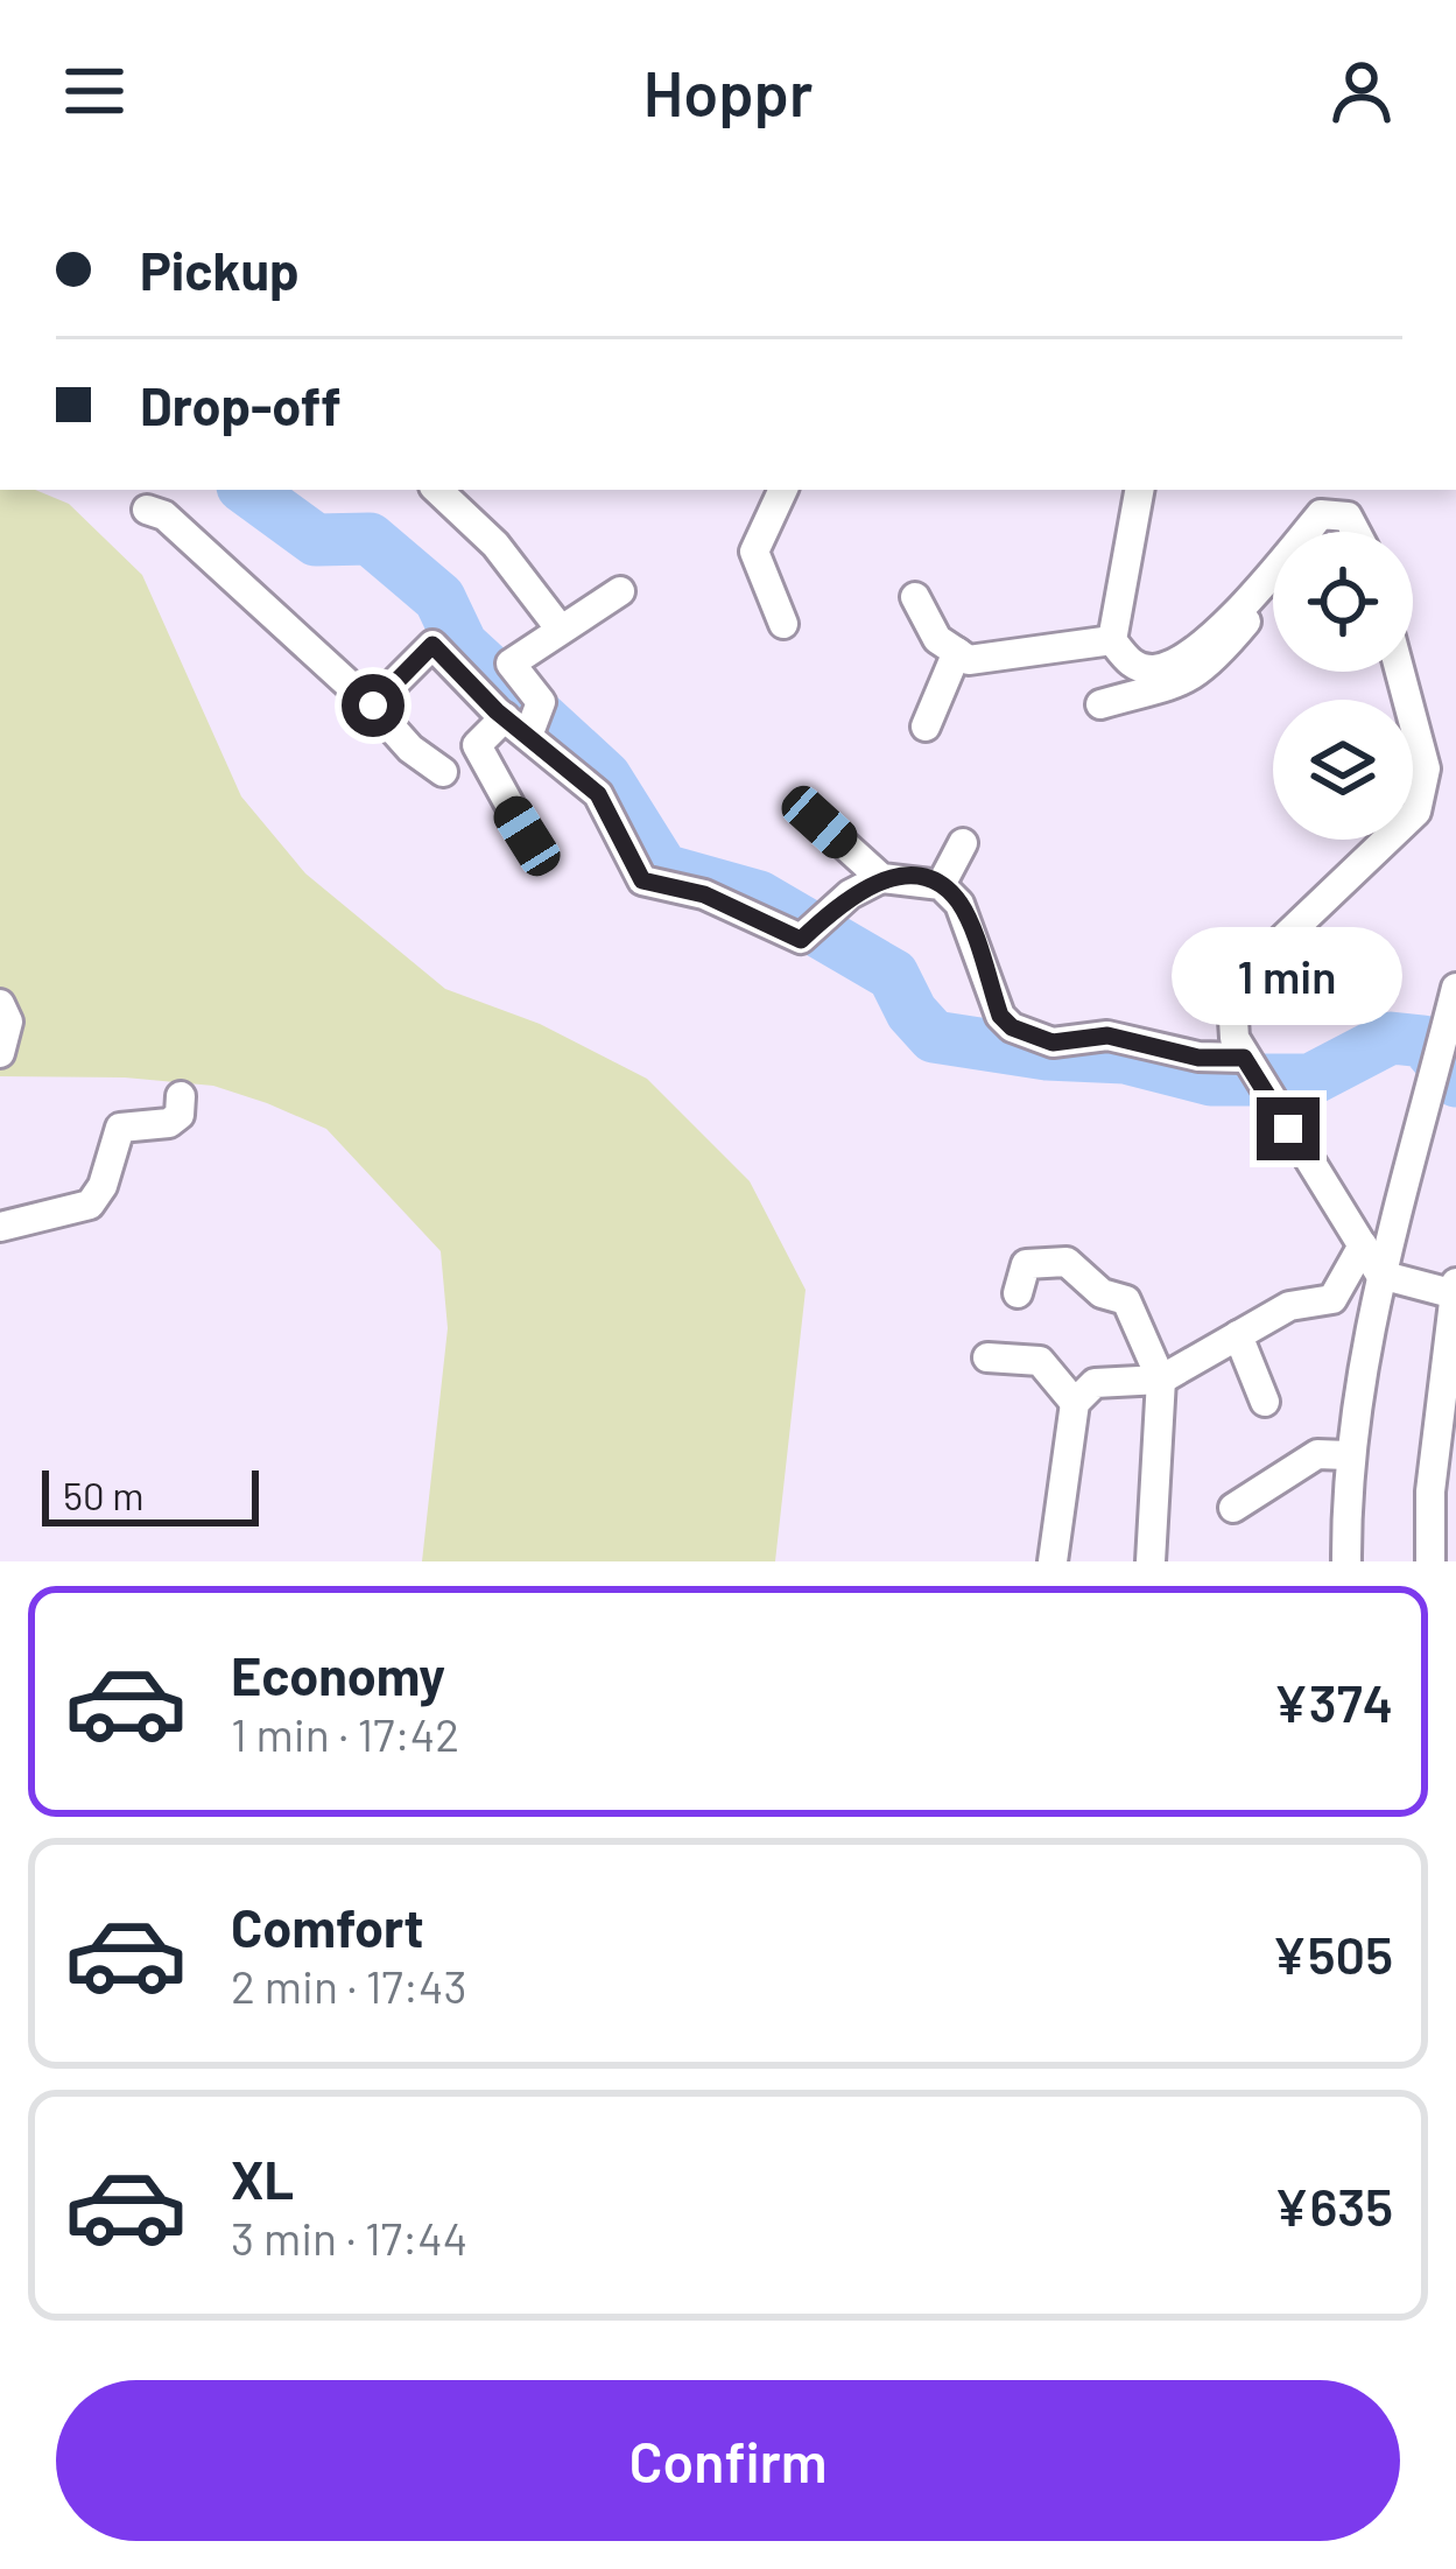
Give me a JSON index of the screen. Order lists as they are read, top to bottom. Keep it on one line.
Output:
{"scale_bar":"50 m","page":{"header":"Hoppr","banner":["Pickup","Drop-off"],"bubble":"1 min","scale":"50 m","list":[{"name":"Economy","note":"1 min · 17:42","value":"¥374"},{"name":"Comfort","note":"2 min · 17:43","value":"¥505"},{"name":"XL","note":"3 min · 17:44","value":"¥635"}],"buttons":"Confirm"}}
